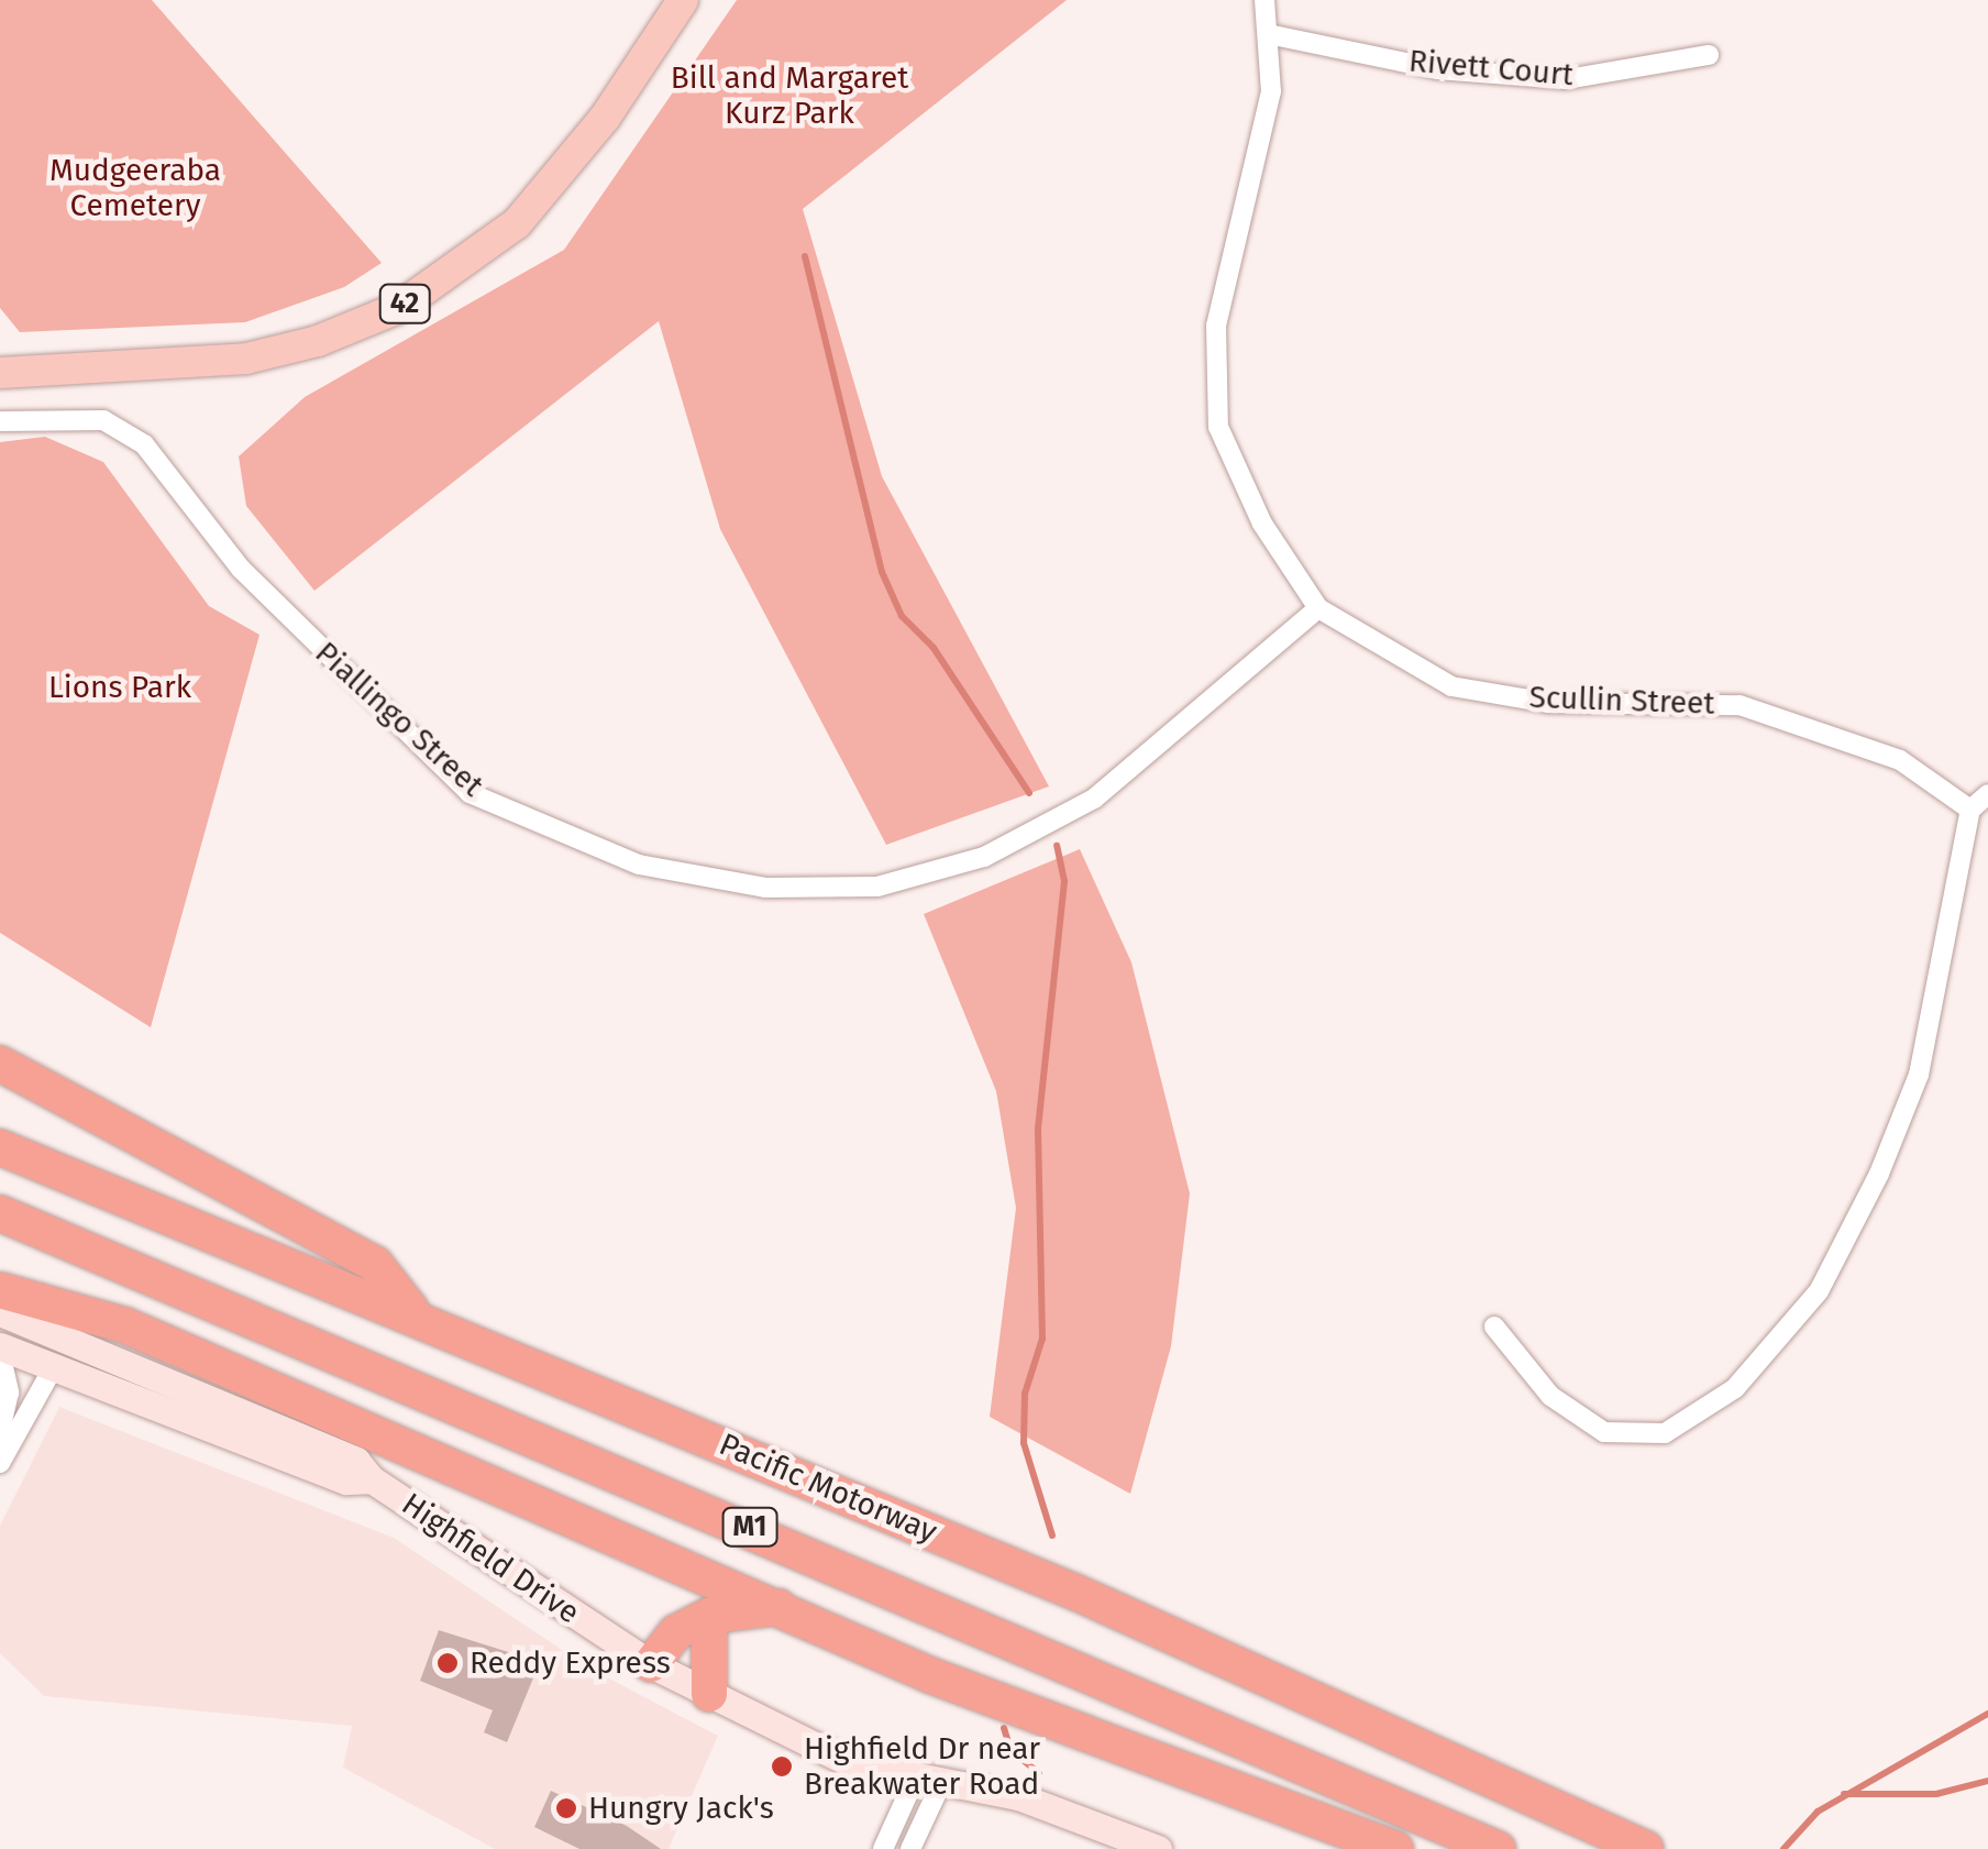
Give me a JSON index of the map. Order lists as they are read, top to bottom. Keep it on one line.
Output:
{"streets":{"highway":["Pacific Motorway","M1"],"main road":["42"],"street":["Rivett Court","Scullin Street","Piallingo Street","Highfield Drive"]},"crossings":[["Rivett Court","Scullin Street"],["Scullin Street","Piallingo Street"],["Pacific Motorway","M1"]],"parks":["Bill and Margaret Kurz Park","Mudgeeraba Cemetery","Lions Park"],"places":["Reddy Express","Highfield Dr near Breakwater Road","Hungry Jack's"]}
